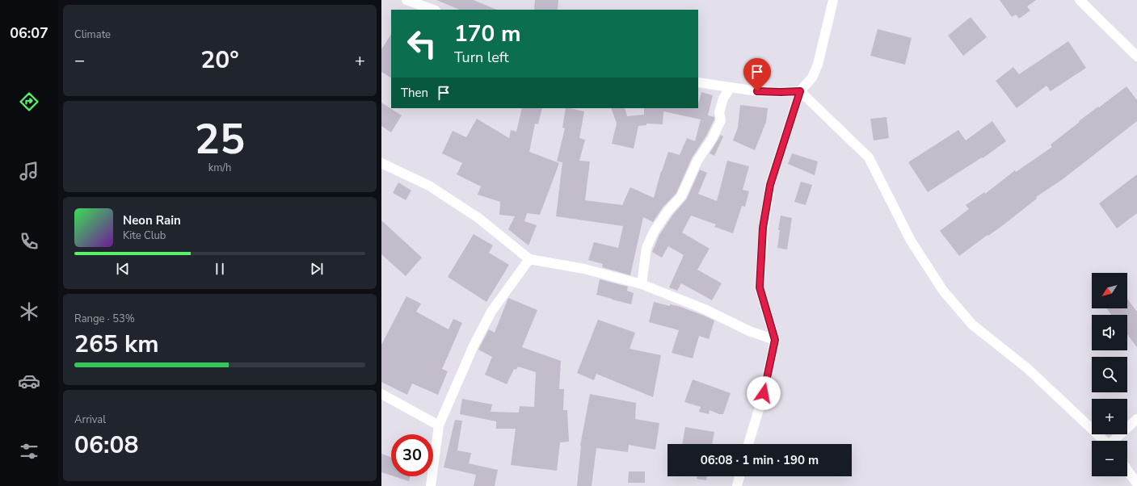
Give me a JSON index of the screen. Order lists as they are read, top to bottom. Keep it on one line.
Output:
{"north":"bottom left","page":{"tabs":"06:07","tile":["Climate",["25","km/h"],["Range · 53%","265 km"],["Arrival","06:08"]],"turn":["170 m","Turn left"],"heat":["−","20°","+"],"then":"Then","song":["Neon Rain","Kite Club"],"map_buttons":["+","−"],"limit":"30","trip":"06:08 · 1 min · 190 m"}}
